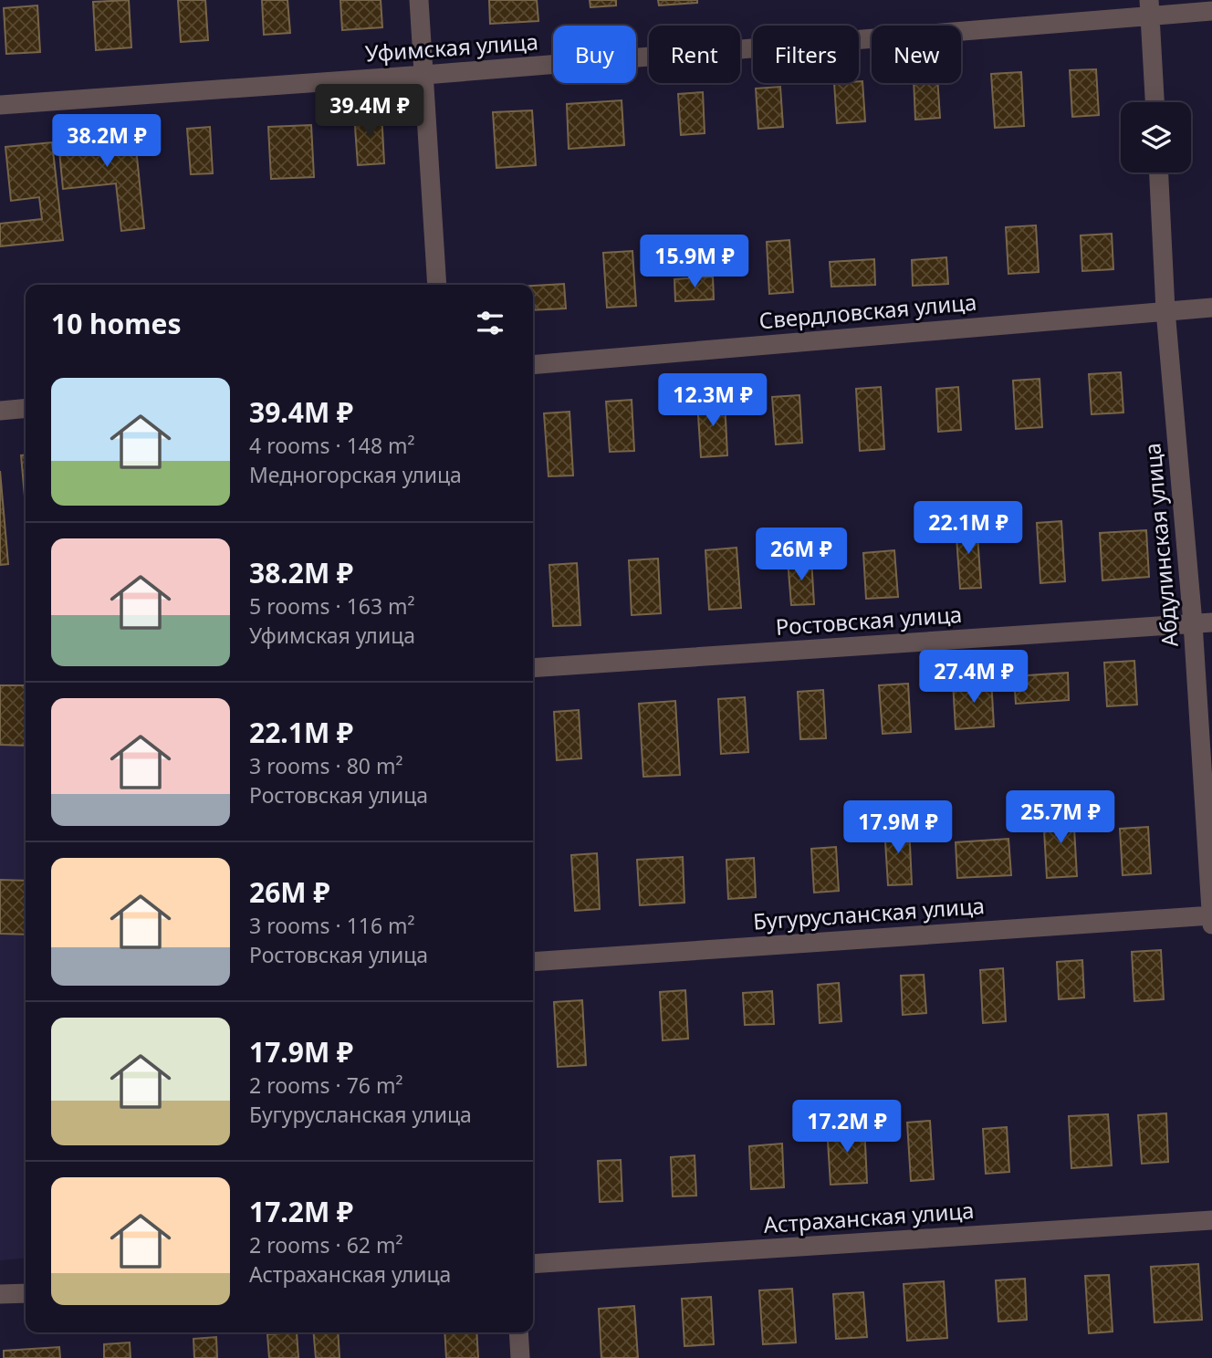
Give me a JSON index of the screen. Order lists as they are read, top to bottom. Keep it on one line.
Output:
{"streets":{"street":["Уфимская улица","Свердловская улица","Абдулинская улица","Ростовская улица","Бугурусланская улица","Астраханская улица"]},"crossings":[["Свердловская улица","Абдулинская улица"],["Абдулинская улица","Ростовская улица"],["Абдулинская улица","Бугурусланская улица"]],"page":{"chip":["Buy","Rent","Filters","New"],"price":["39.4M ₽","38.2M ₽","15.9M ₽","12.3M ₽","22.1M ₽","26M ₽","27.4M ₽","25.7M ₽","17.9M ₽","17.2M ₽"],"heading":"10 homes","list":[{"name":"39.4M ₽","note":"4 rooms · 148 m² · Медногорская улица"},{"name":"38.2M ₽","note":"5 rooms · 163 m² · Уфимская улица"},{"name":"22.1M ₽","note":"3 rooms · 80 m² · Ростовская улица"},{"name":"26M ₽","note":"3 rooms · 116 m² · Ростовская улица"},{"name":"17.9M ₽","note":"2 rooms · 76 m² · Бугурусланская улица"},{"name":"17.2M ₽","note":"2 rooms · 62 m² · Астраханская улица"}]}}
